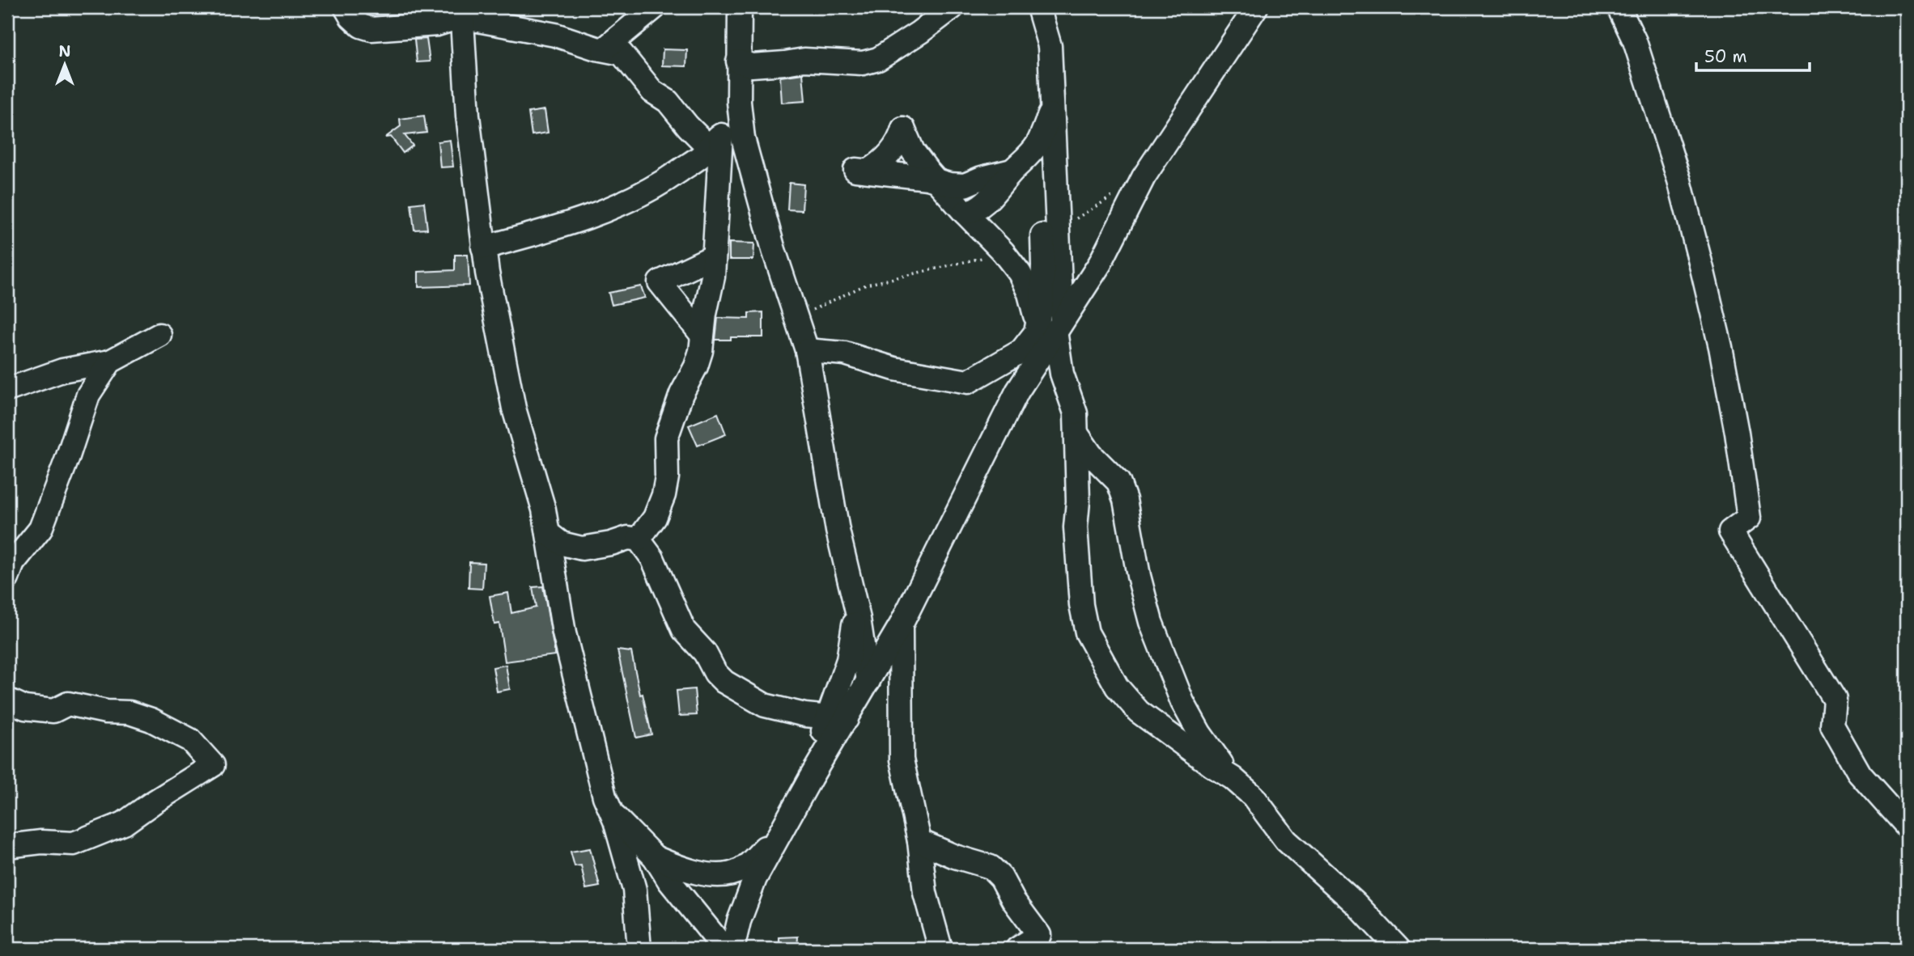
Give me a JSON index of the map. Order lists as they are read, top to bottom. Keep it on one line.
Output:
{"scale_bar":"50 m","north":"top"}
